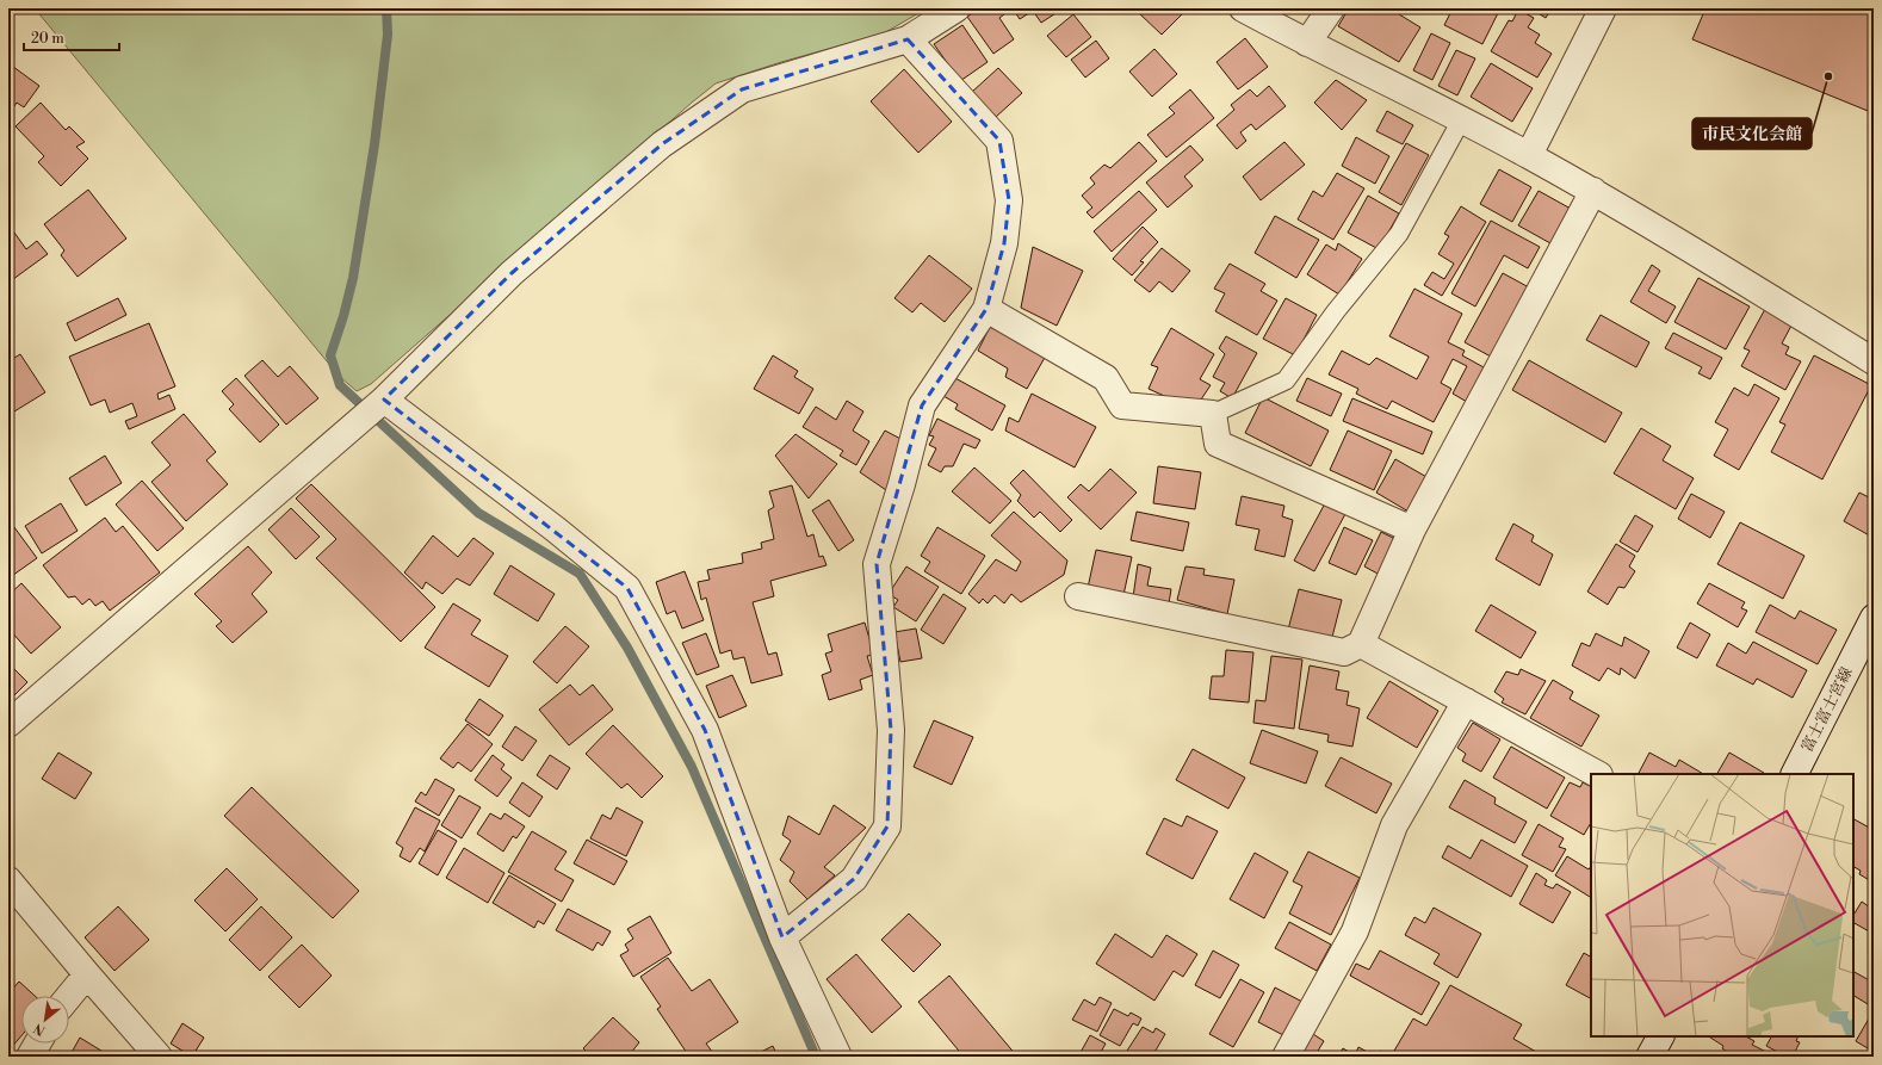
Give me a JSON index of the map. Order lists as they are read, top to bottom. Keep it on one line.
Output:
{"streets":{"street":["富士富士宮線"]},"places":["市民文化会館"],"scale_bar":"20 m","north":"bottom left"}
